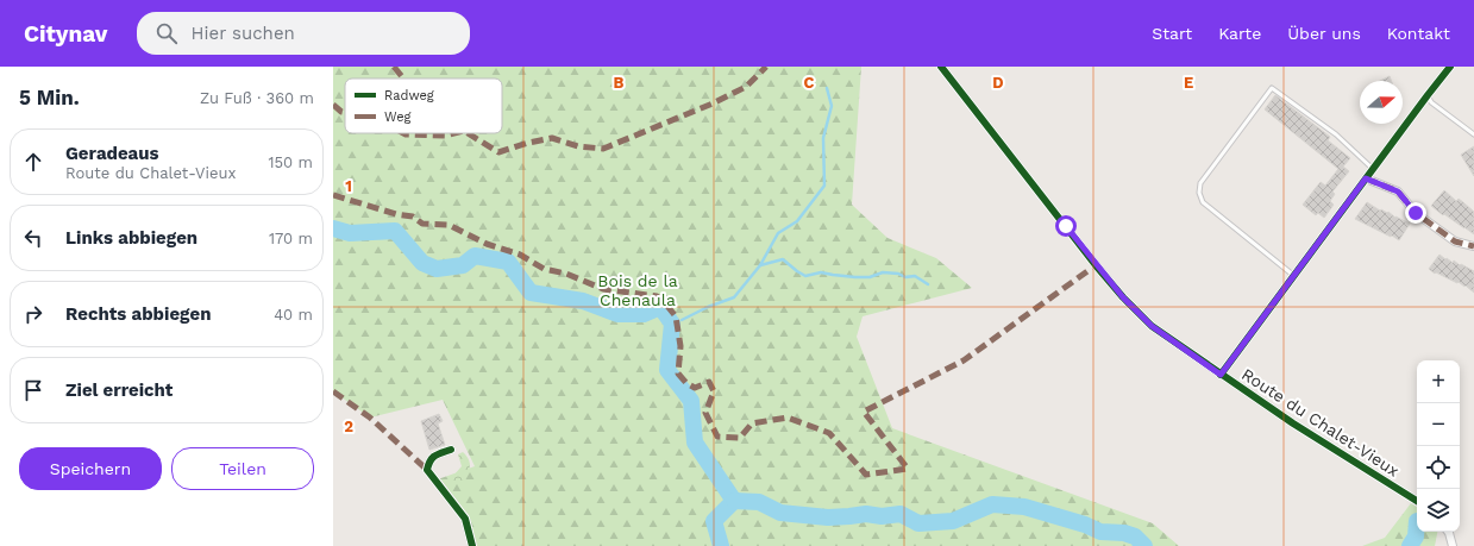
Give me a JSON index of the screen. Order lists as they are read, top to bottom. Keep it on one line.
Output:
{"streets":{"street":["Route du Chalet-Vieux"]},"parks":["Bois de la Chenaula"],"legend":["Radweg","Weg"],"north":"right","page":{"header":"Citynav","search":"Hier suchen","nav":["Start","Karte","Über uns","Kontakt"],"heading":["5 Min.","Zu Fuß · 360 m"],"list":[["Geradeaus","Route du Chalet-Vieux","150 m"],["Links abbiegen","170 m"],["Rechts abbiegen","40 m"],"Ziel erreicht"],"map_buttons":["+","−"],"buttons":["Speichern","Teilen"]},"grid":{"columns":["B","C","D","E"],"rows":["1","2"]}}
